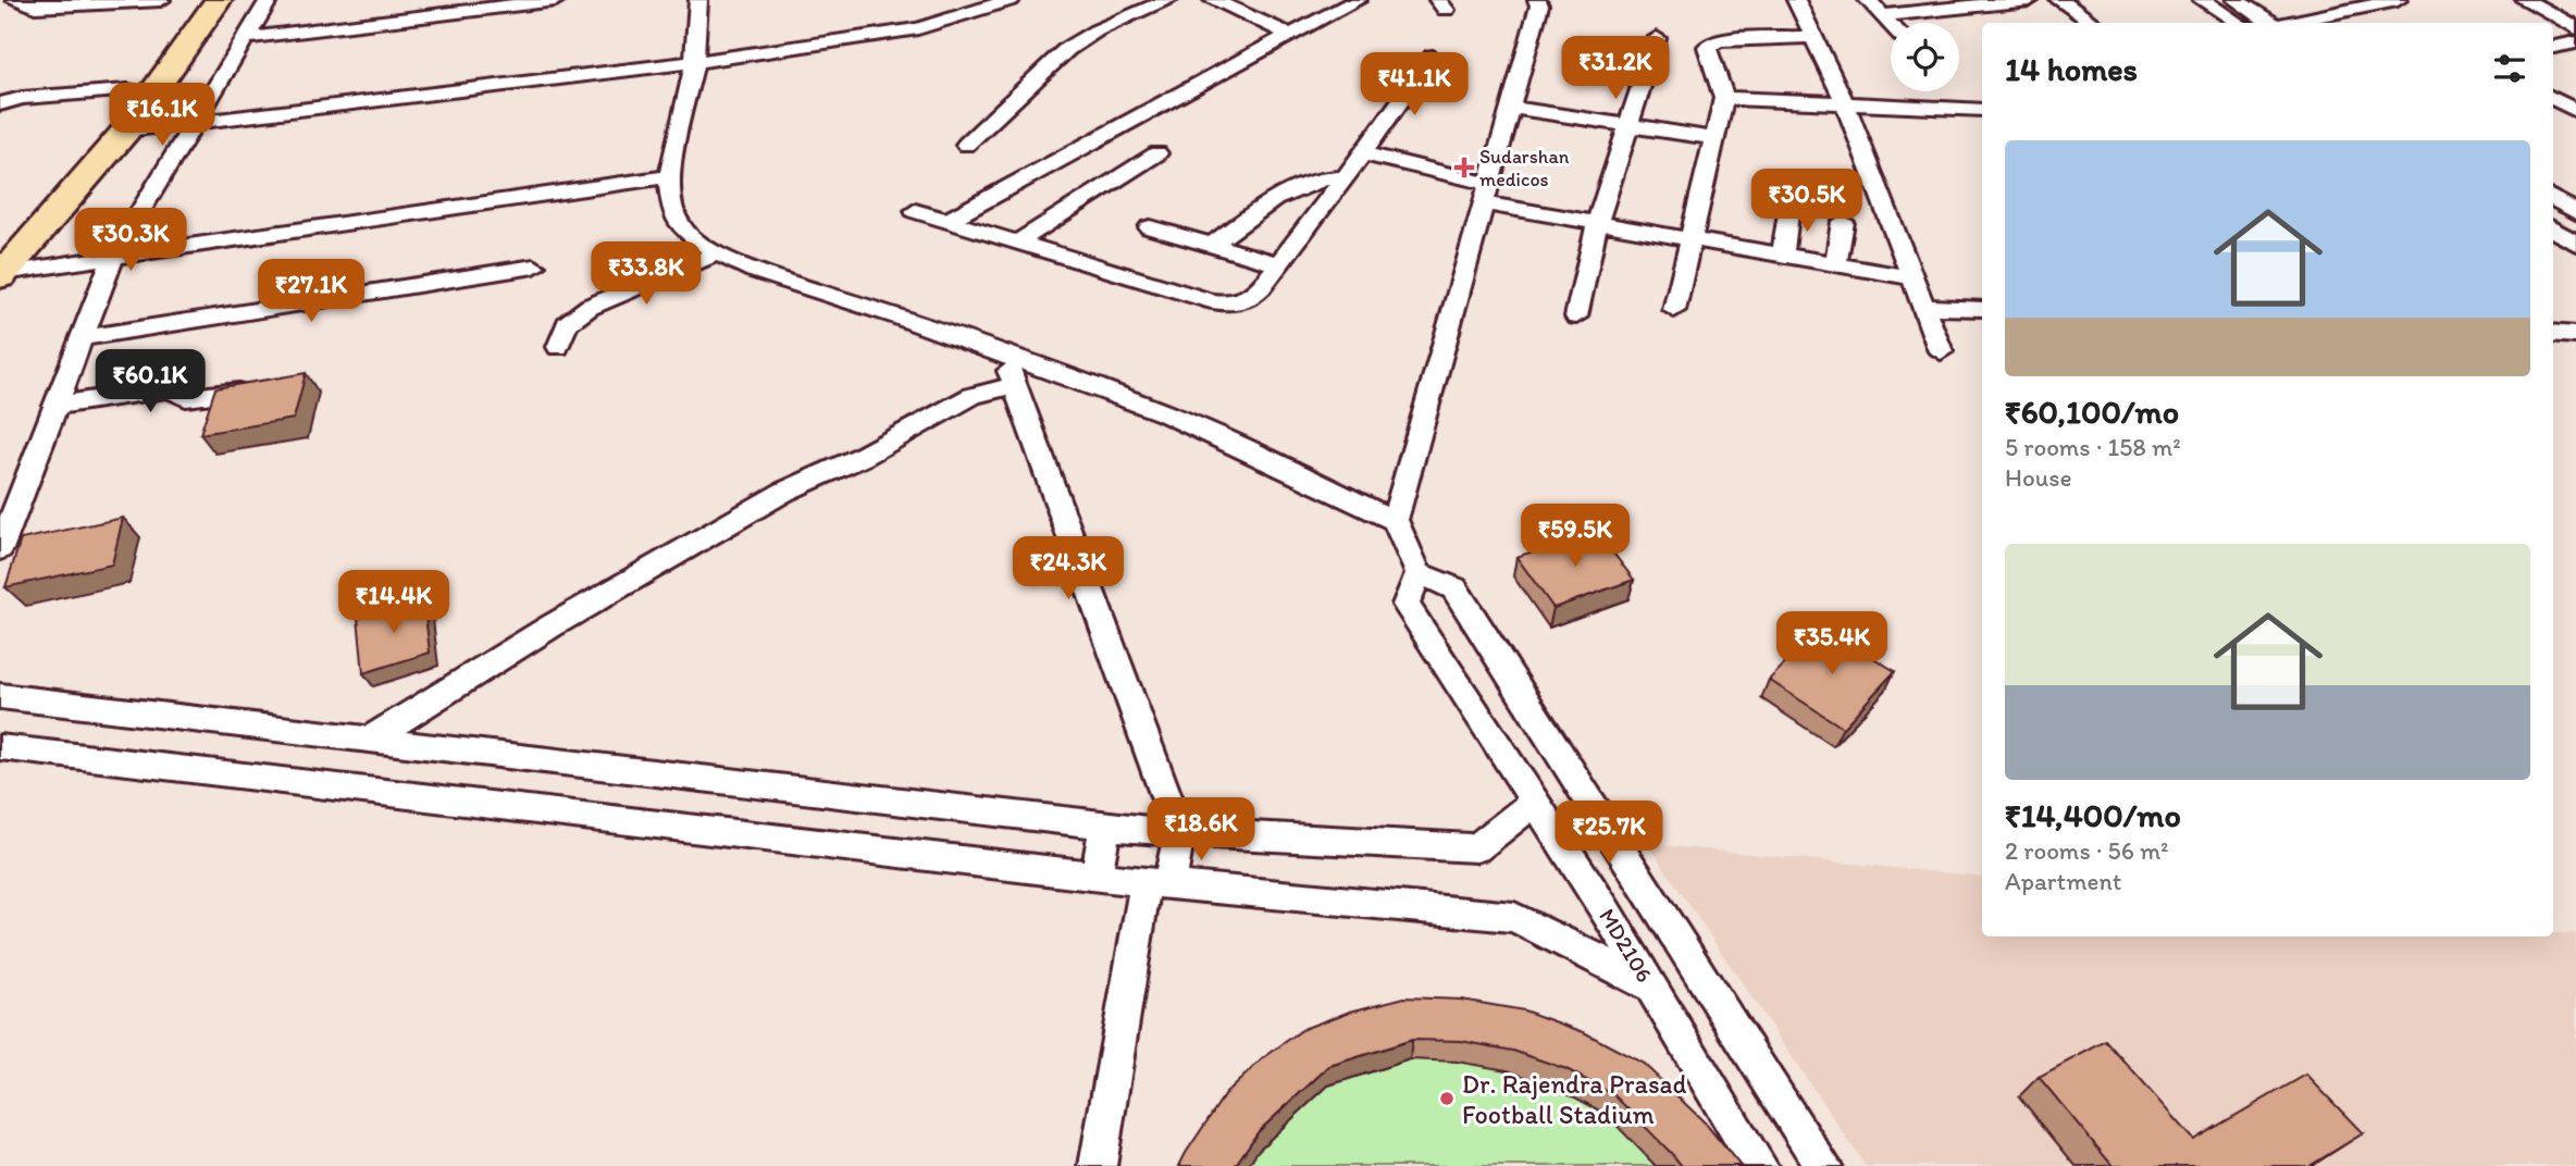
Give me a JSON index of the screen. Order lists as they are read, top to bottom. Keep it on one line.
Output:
{"streets":{"street":["MD2106"]},"places":{"health":["Sudarshan medicos"],"other":["Dr. Rajendra Prasad Football Stadium"]},"page":{"heading":"14 homes","price":["₹31.2K","₹41.1K","₹16.1K","₹30.5K","₹30.3K","₹33.8K","₹27.1K","₹60.1K","₹59.5K","₹24.3K","₹14.4K","₹35.4K","₹18.6K","₹25.7K"],"list":[{"name":"₹60,100/mo","note":"5 rooms · 158 m² · House"},{"name":"₹14,400/mo","note":"2 rooms · 56 m² · Apartment"}]}}
